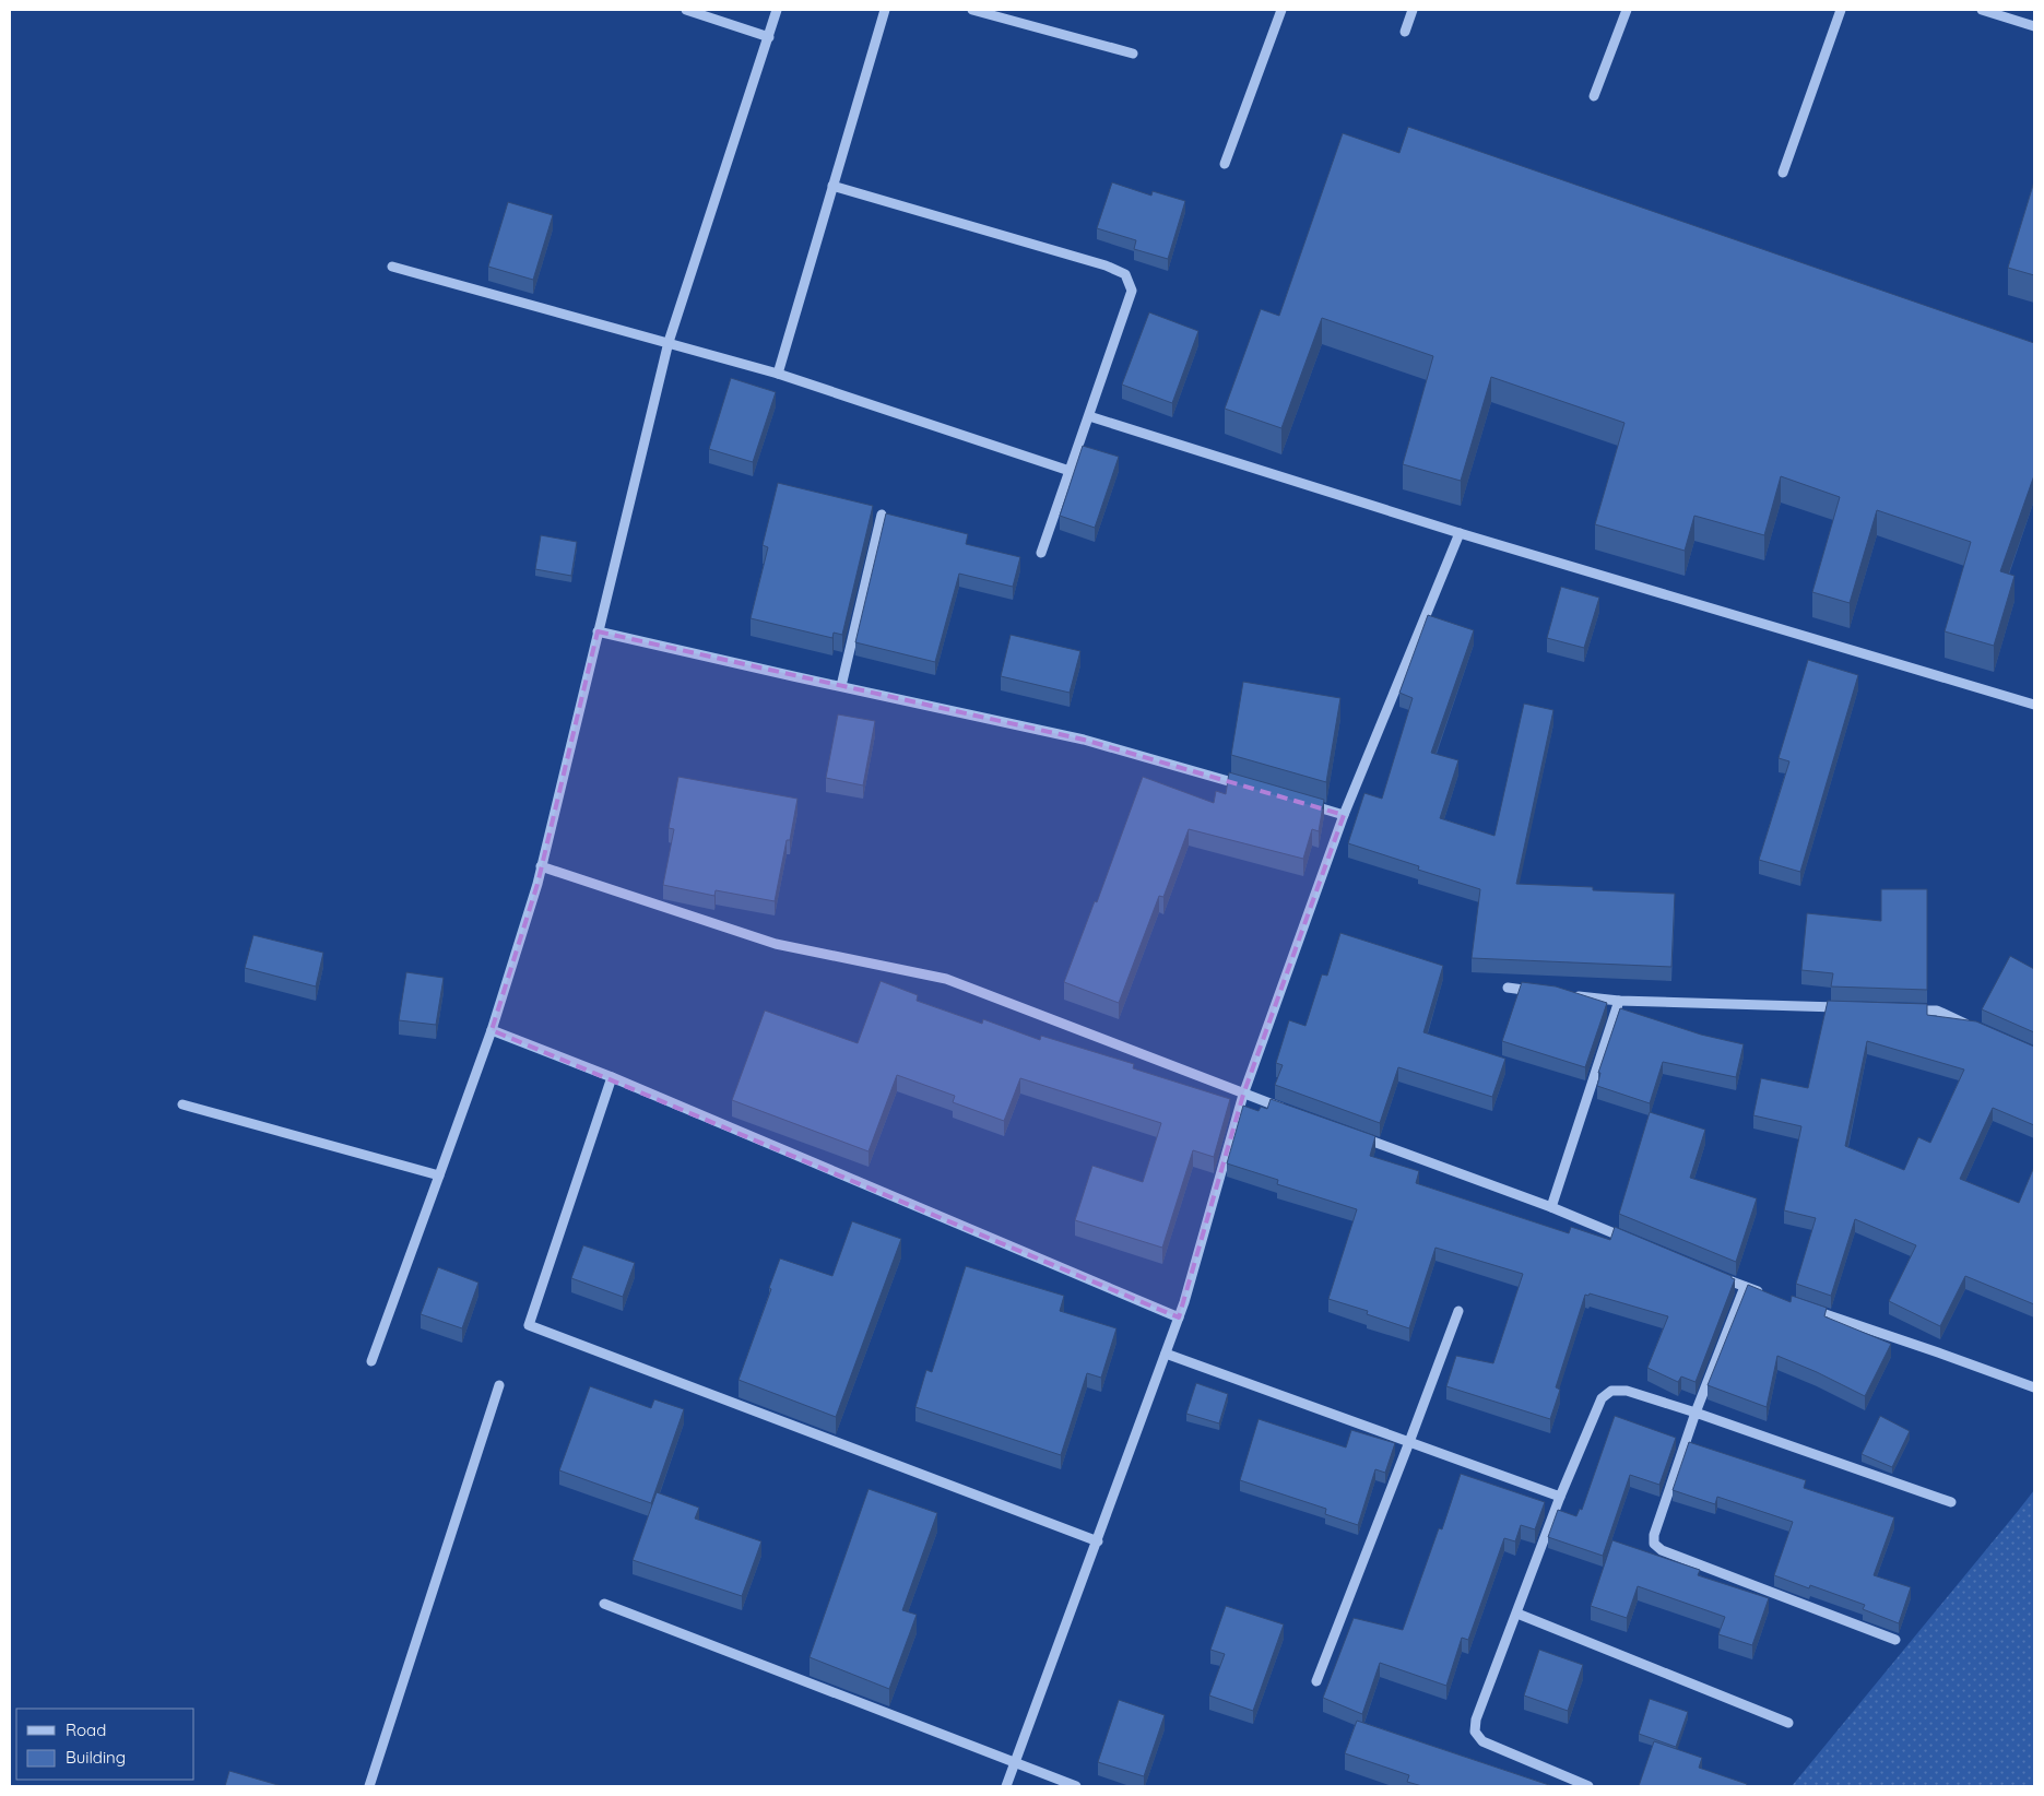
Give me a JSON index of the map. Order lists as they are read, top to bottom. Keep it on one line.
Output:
{"legend":["Road","Building"]}
